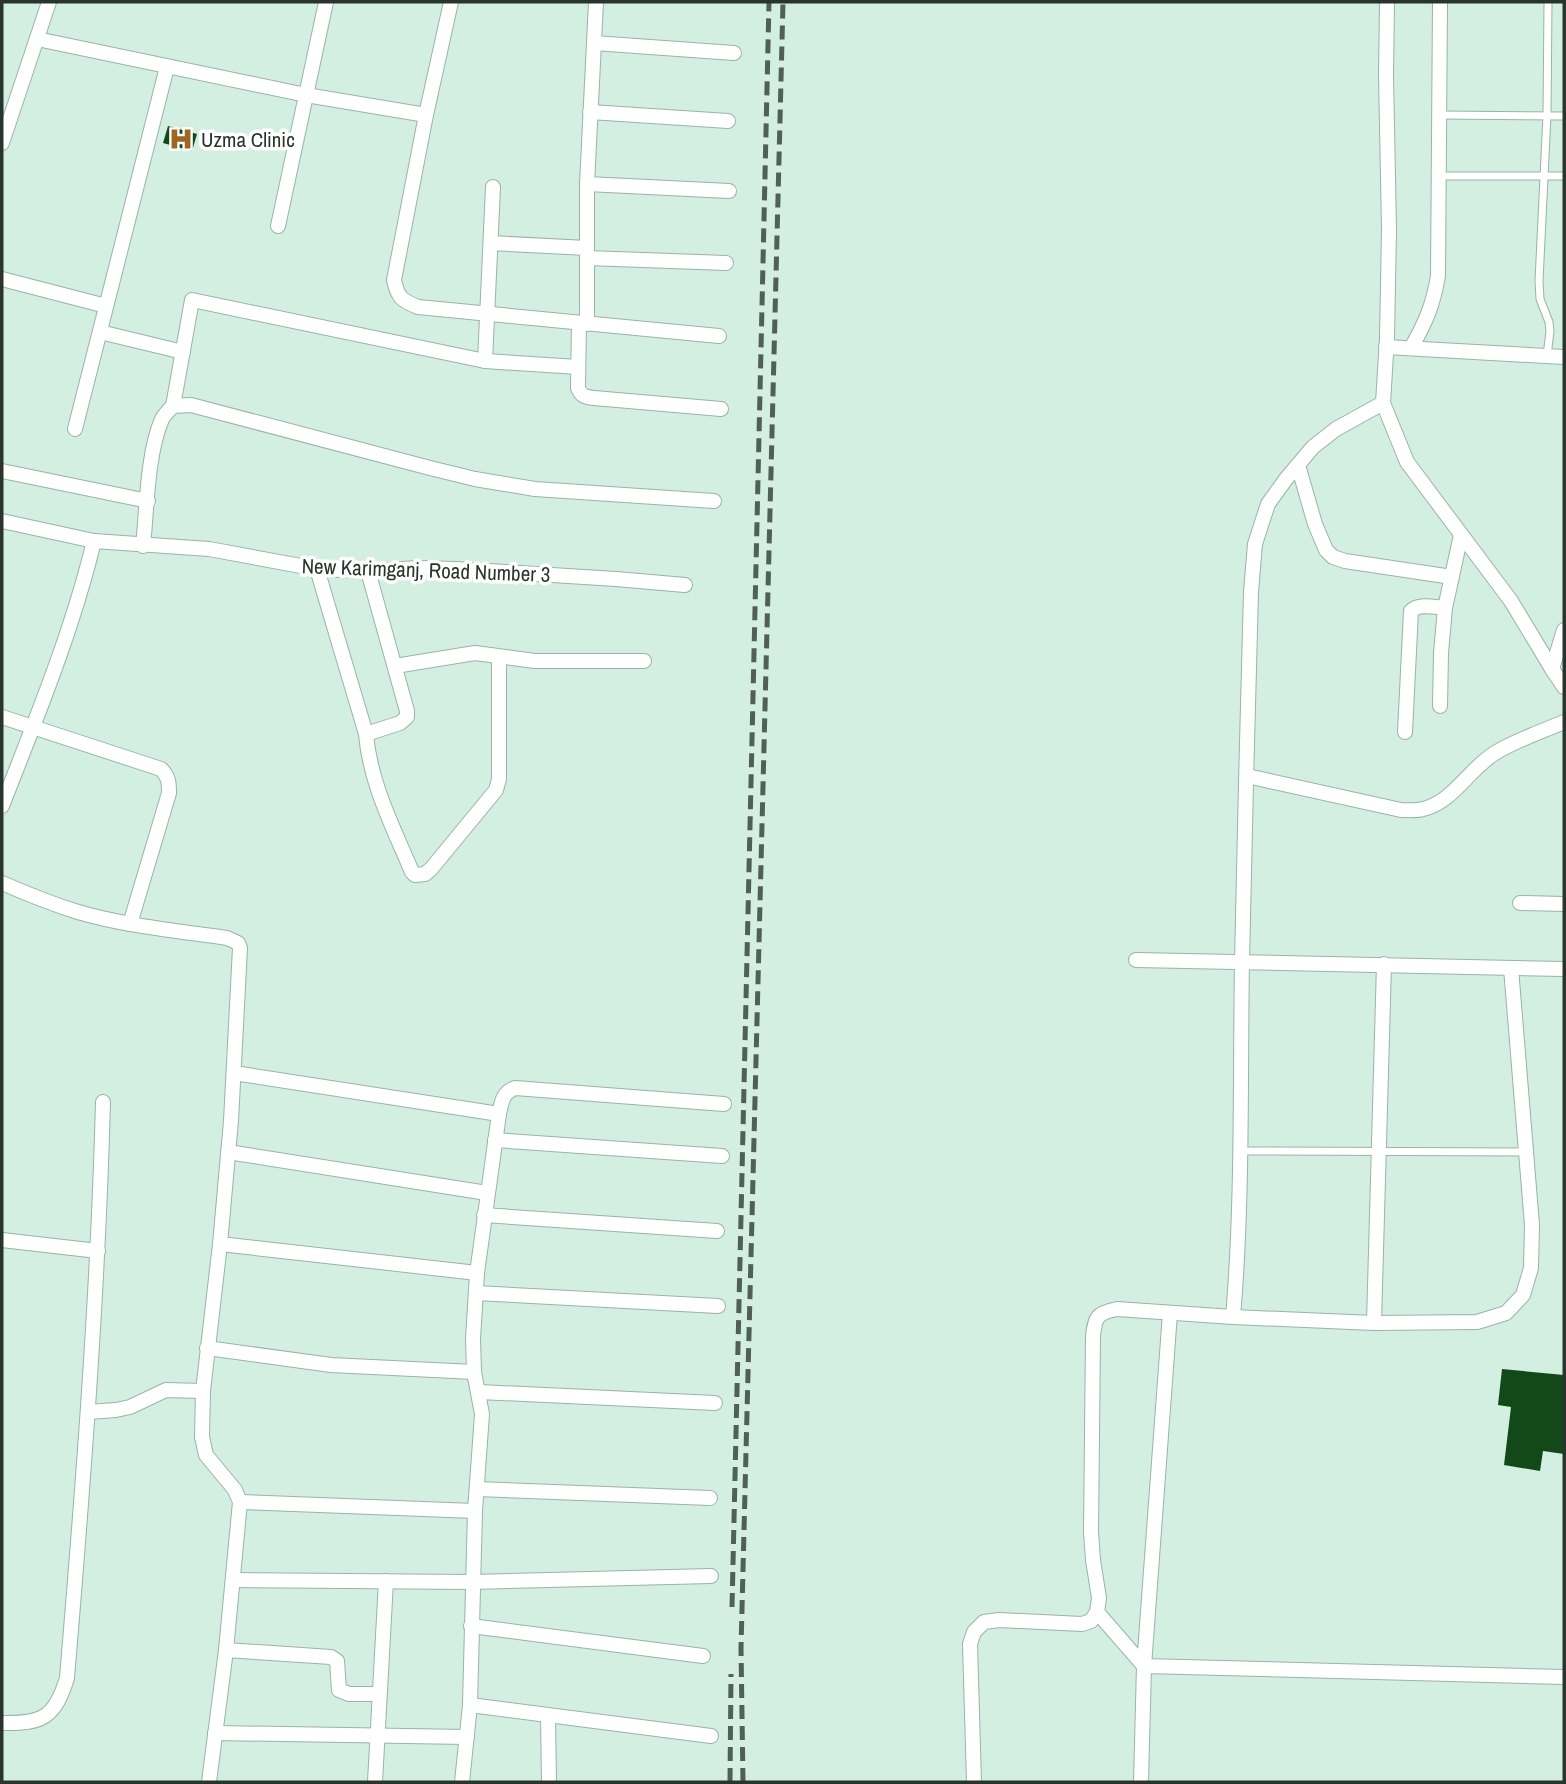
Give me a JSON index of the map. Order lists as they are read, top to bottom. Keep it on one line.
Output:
{"streets":{"street":["New Karimganj, Road Number 3"]},"places":{"hospital":["Uzma Clinic"]}}
